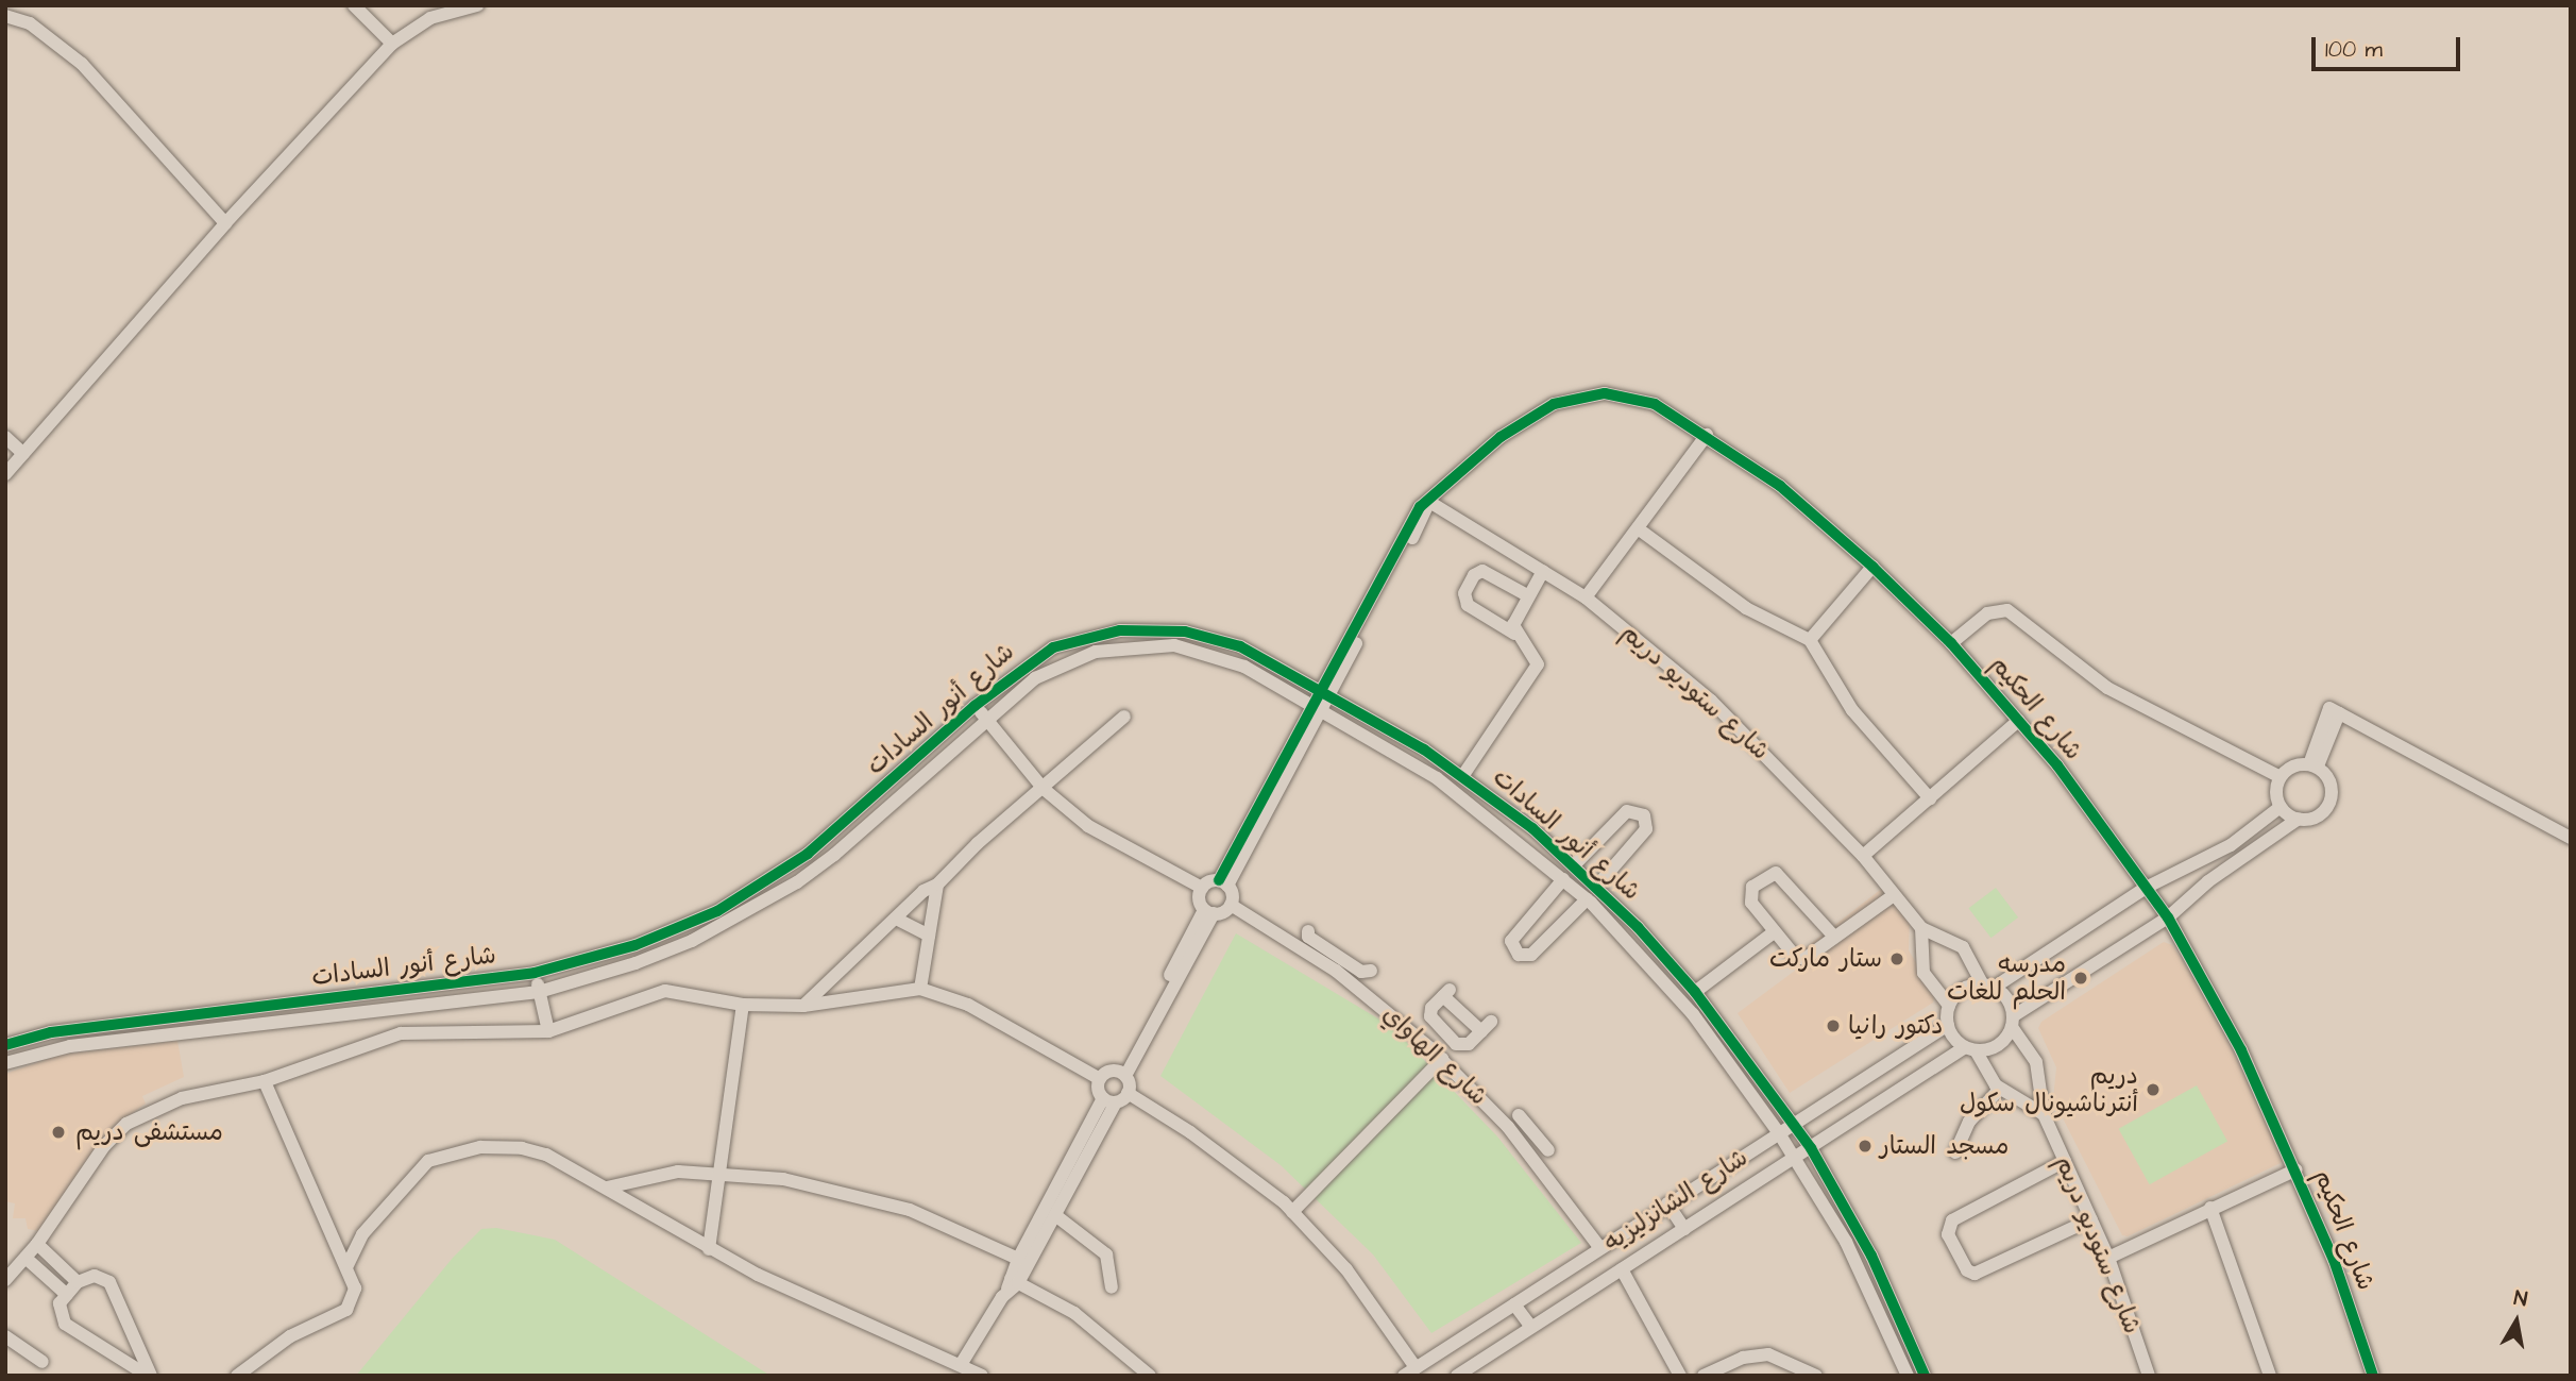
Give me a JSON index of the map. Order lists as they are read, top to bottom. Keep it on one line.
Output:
{"streets":{"street":["شارع ستوديو دريم","شارع الحكيم","شارع أنور السادات","شارع الهاواي","شارع الشانزليزيه"]},"crossings":[["شارع ستوديو دريم","شارع الحكيم"],["شارع ستوديو دريم","شارع الشانزليزيه"],["شارع الحكيم","شارع أنور السادات"],["شارع أنور السادات","شارع الشانزليزيه"],["شارع الهاواي","شارع الشانزليزيه"]],"places":["ستار ماركت","مدرسه الحلم للغات","دكتور رانيا","دريم أنترناشيونال سكول","مستشفى دريم","مسجد الستار"],"scale_bar":"100 m","north":"top"}
